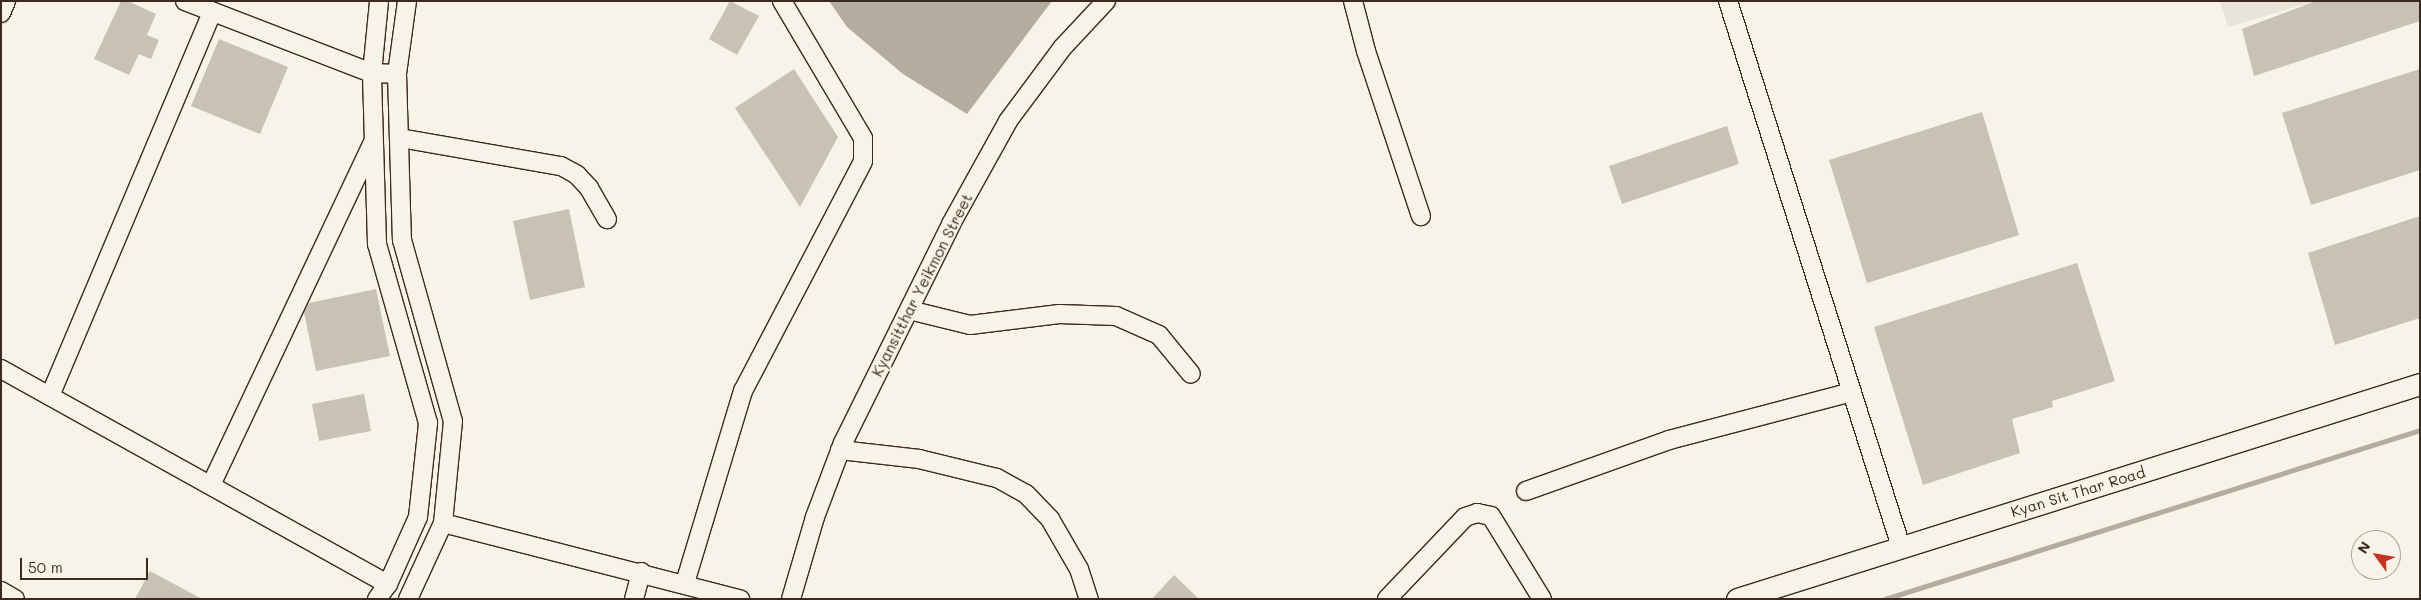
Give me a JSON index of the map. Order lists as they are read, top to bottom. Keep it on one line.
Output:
{"streets":{"main road":["Kyan Sit Thar Road"],"street":["Kyansitthar Yeikmon Street"]},"scale_bar":"50 m","north":"top left"}
